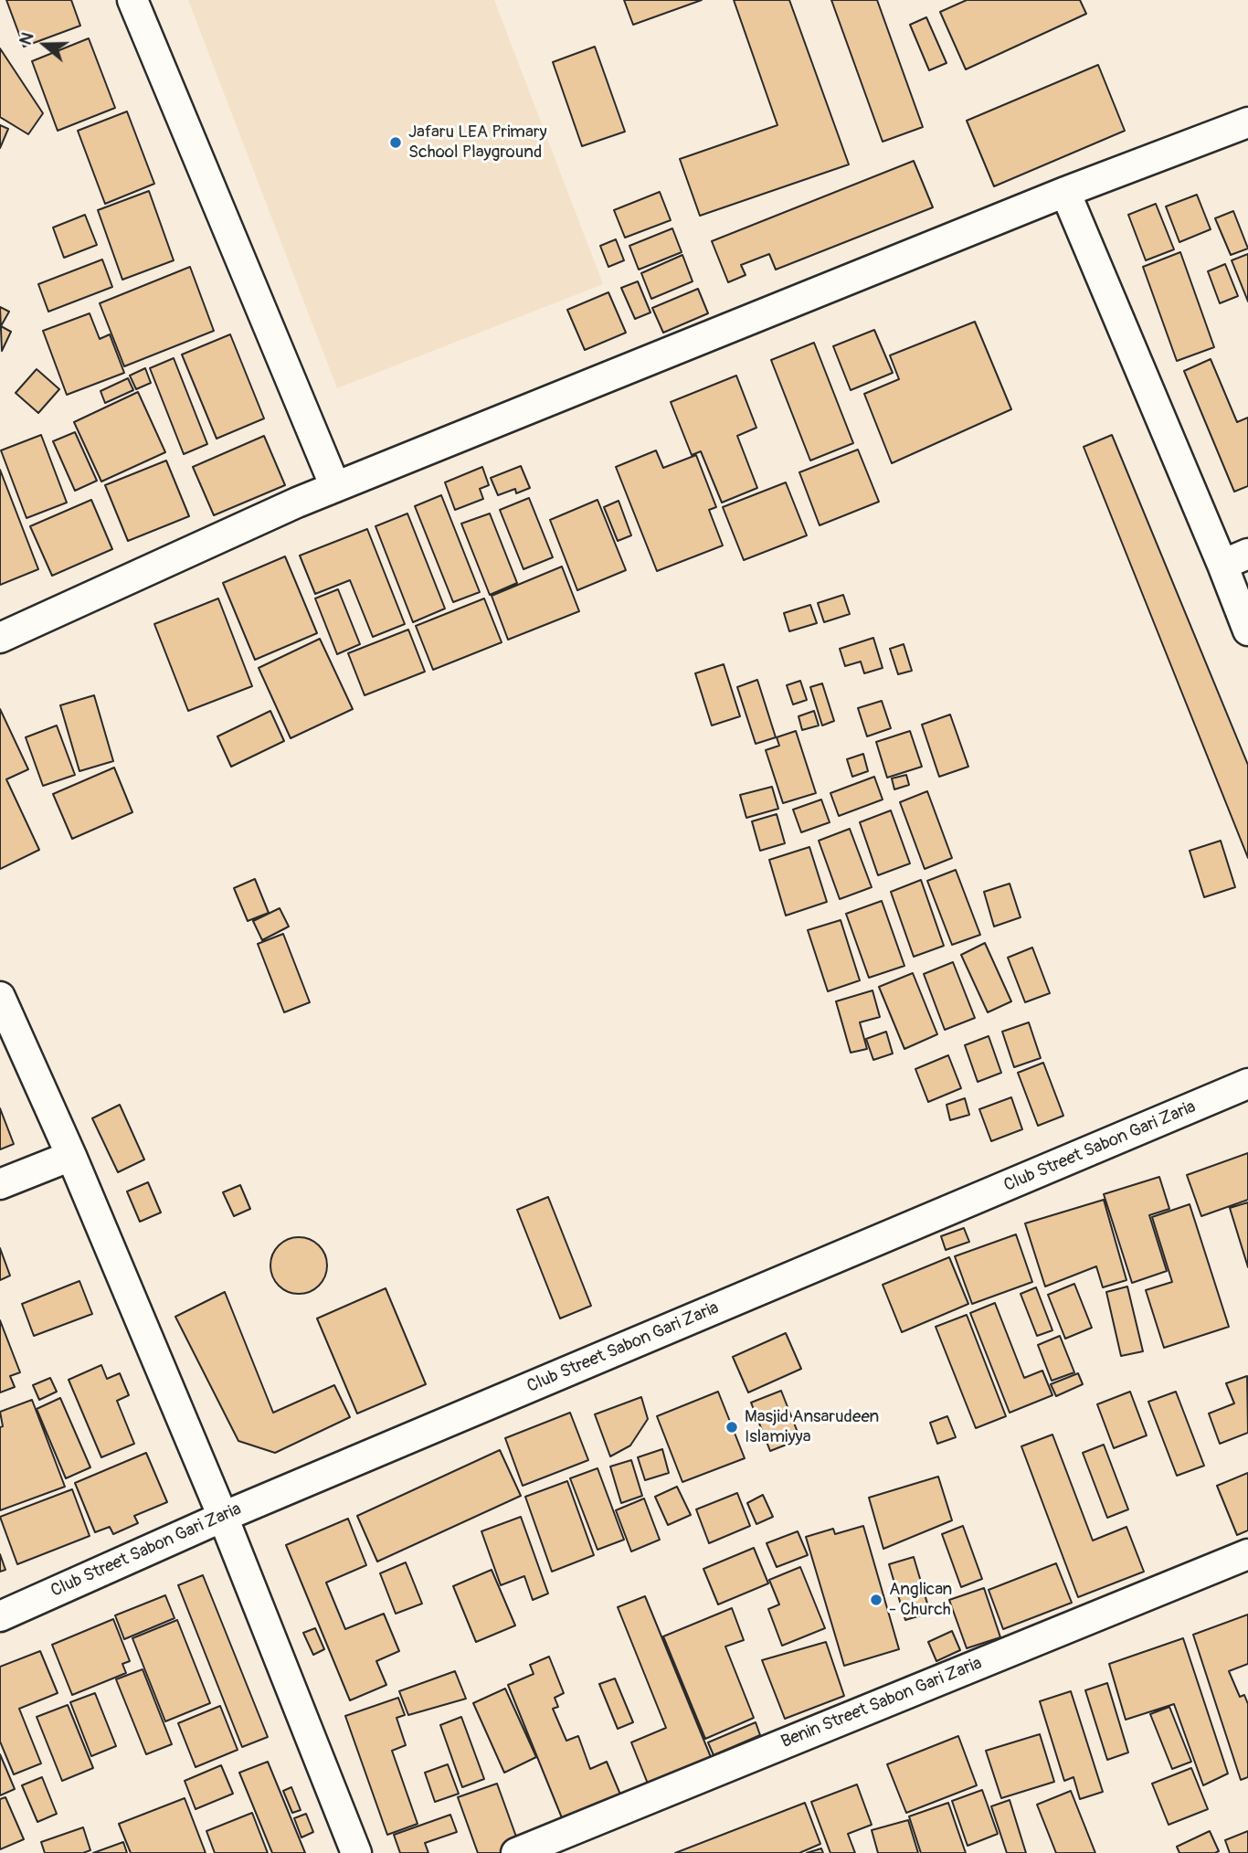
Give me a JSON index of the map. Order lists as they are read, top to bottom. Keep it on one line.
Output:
{"streets":{"street":["Club Street Sabon Gari Zaria","Benin Street Sabon Gari Zaria"]},"places":["Jafaru LEA Primary School Playground","Masjid Ansarudeen Islamiyya","Anglican - Church"],"north":"left"}
